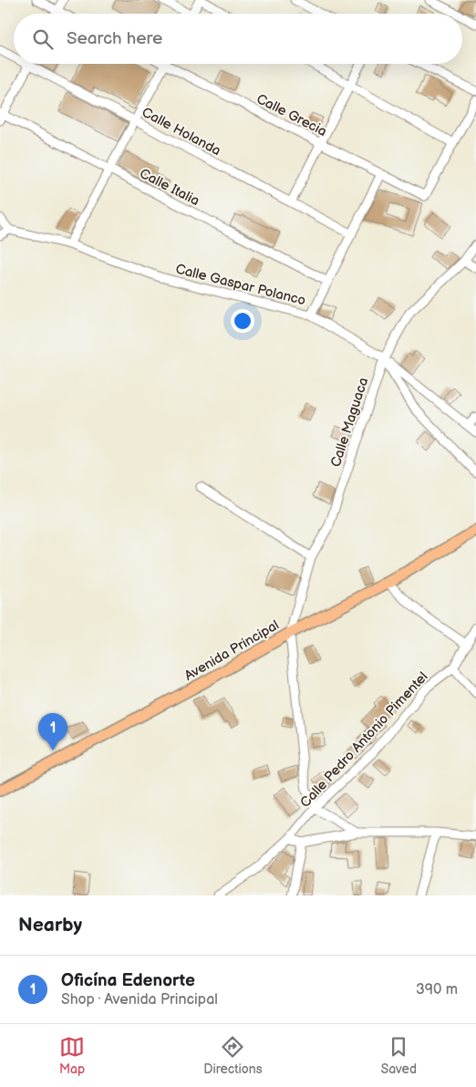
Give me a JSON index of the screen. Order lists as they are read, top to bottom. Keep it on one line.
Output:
{"streets":{"main road":["Avenida Principal"],"street":["Calle Grecia","Calle Holanda","Calle Italia","Calle Gaspar Polanco","Calle Maguaca","Calle Pedro Antonio Pimentel"]},"crossings":[["Calle Gaspar Polanco","Calle Maguaca"],["Calle Maguaca","Avenida Principal"]],"page":{"search":"Search here","pins":"1","heading":"Nearby","list":[{"mark":"1","name":"Oficína Edenorte","note":"Shop · Avenida Principal","value":"390 m"}],"nav":["Map","Directions","Saved"]}}
